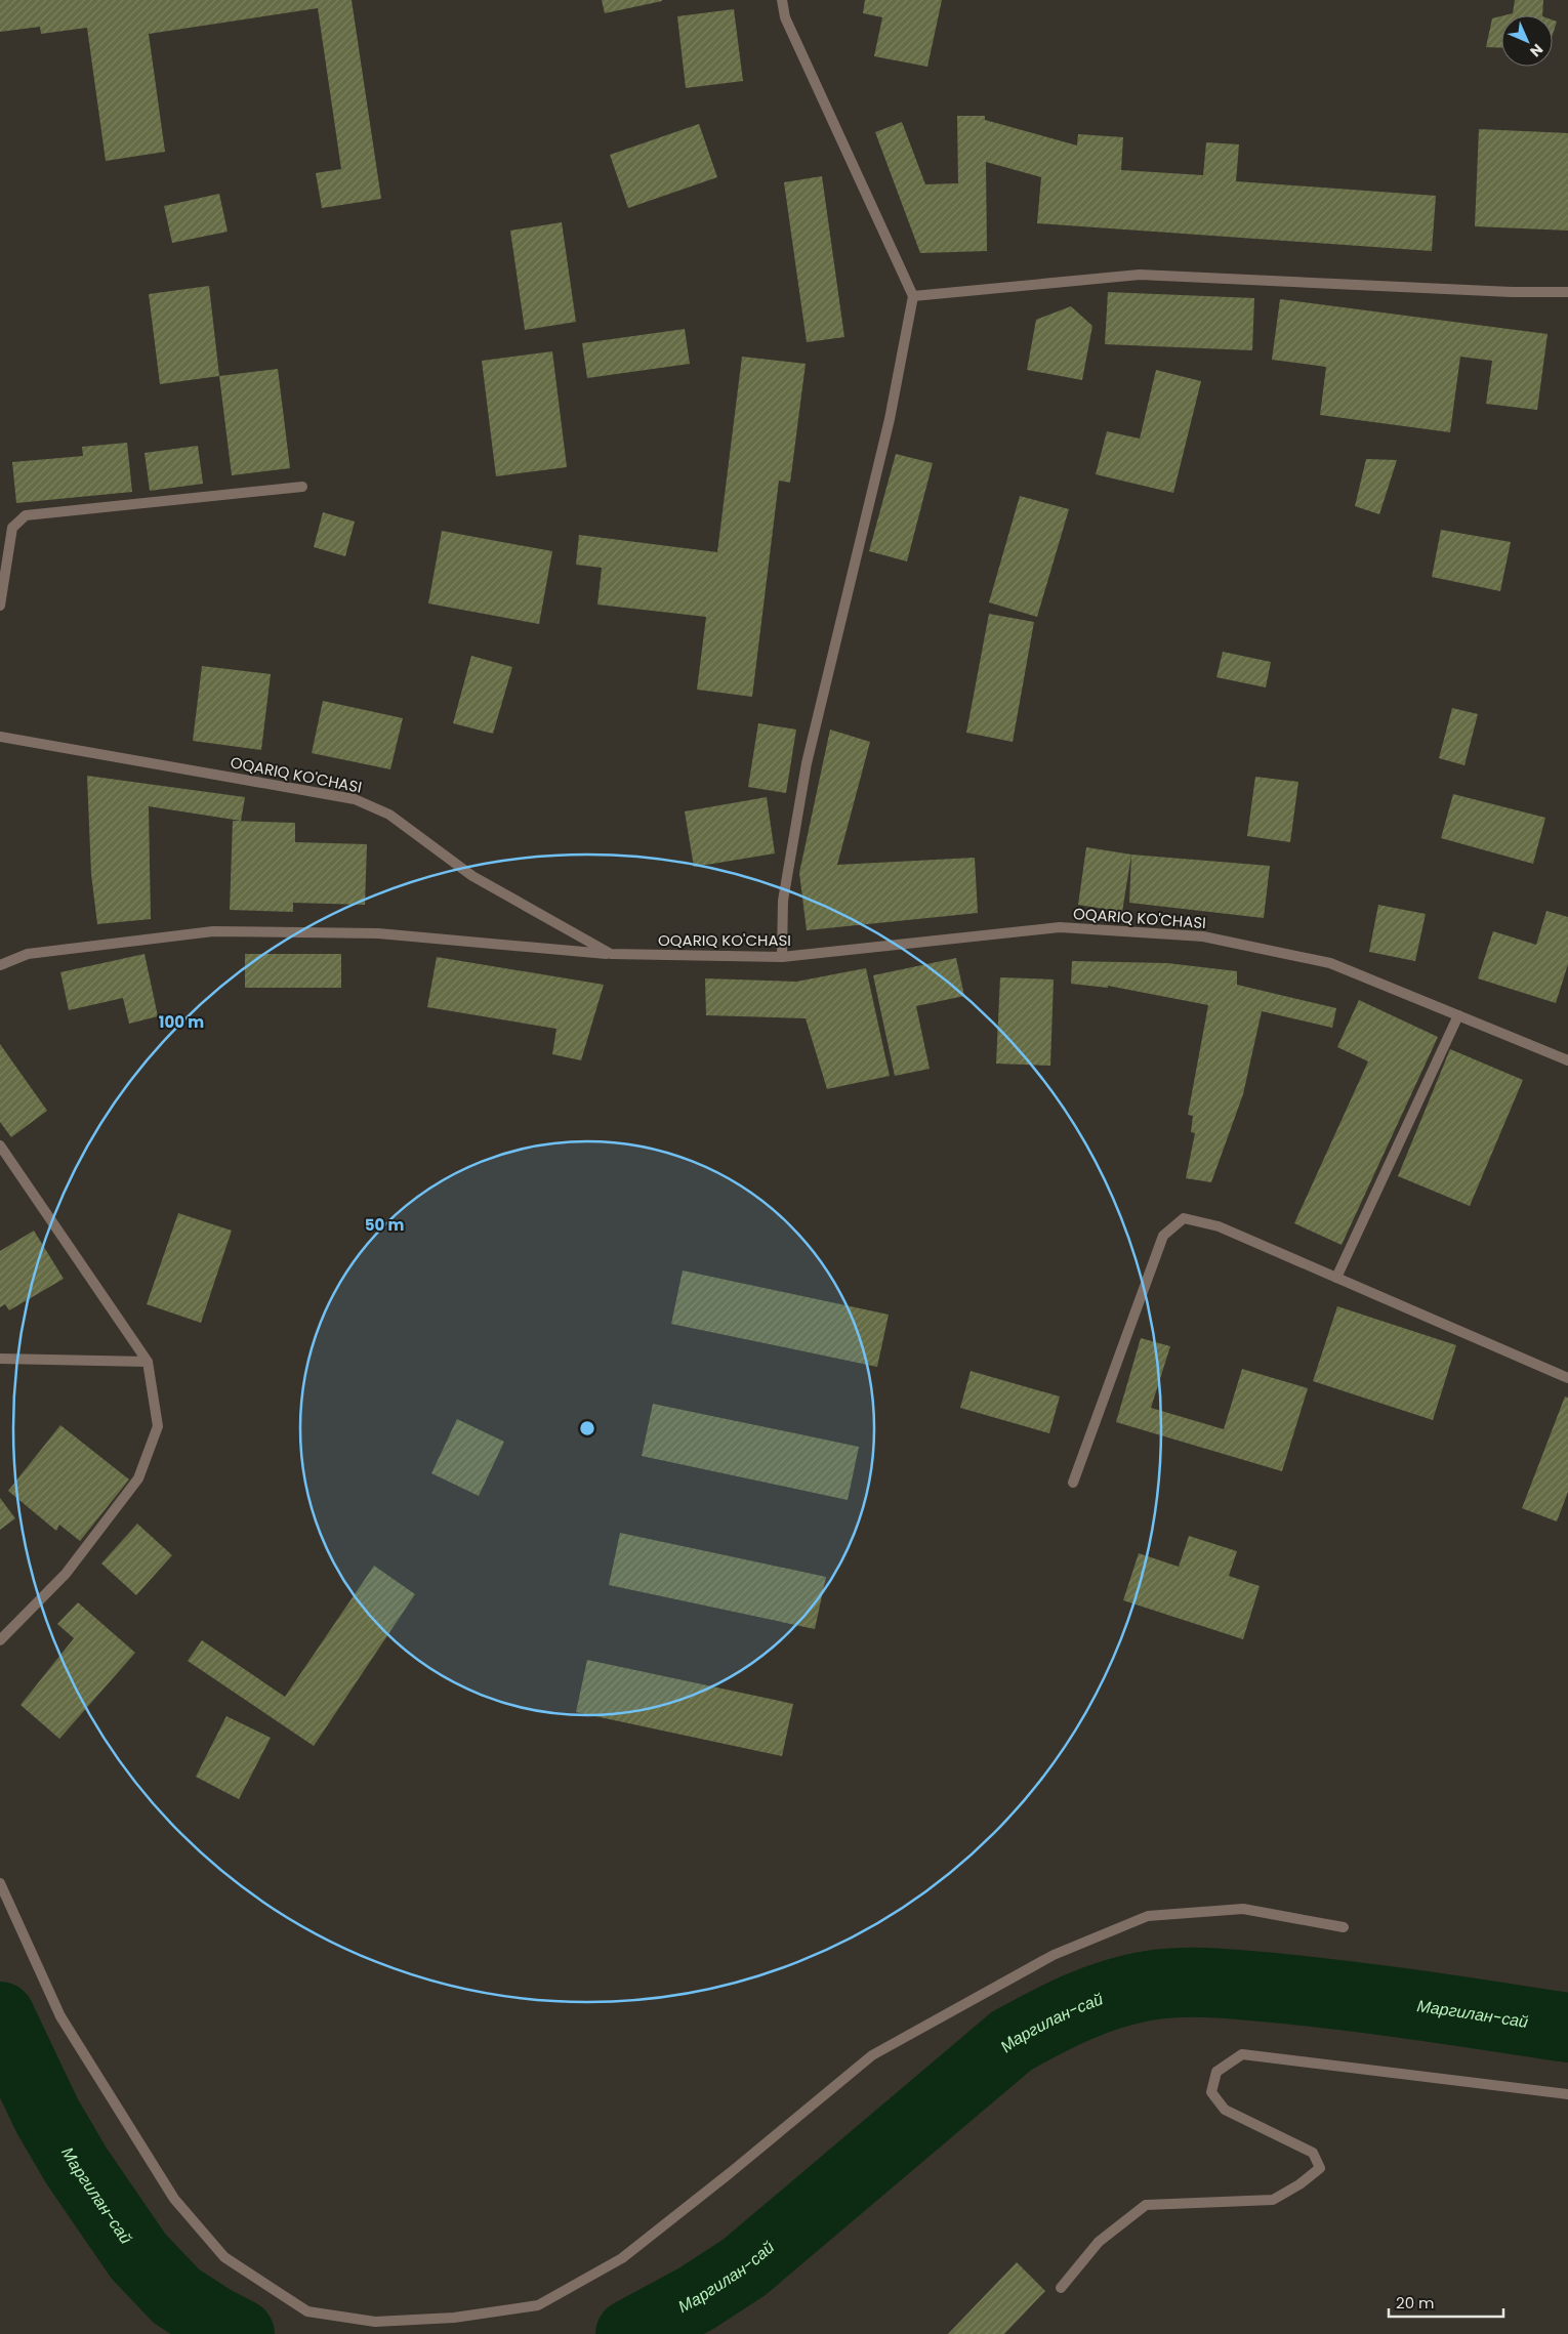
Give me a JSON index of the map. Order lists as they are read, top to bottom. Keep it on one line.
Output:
{"streets":{"street":["OQARIQ KO'CHASI"]},"water":["Маргилан-сай"],"scale_bar":"20 m","north":"bottom right","rings":["100 m","50 m"]}
